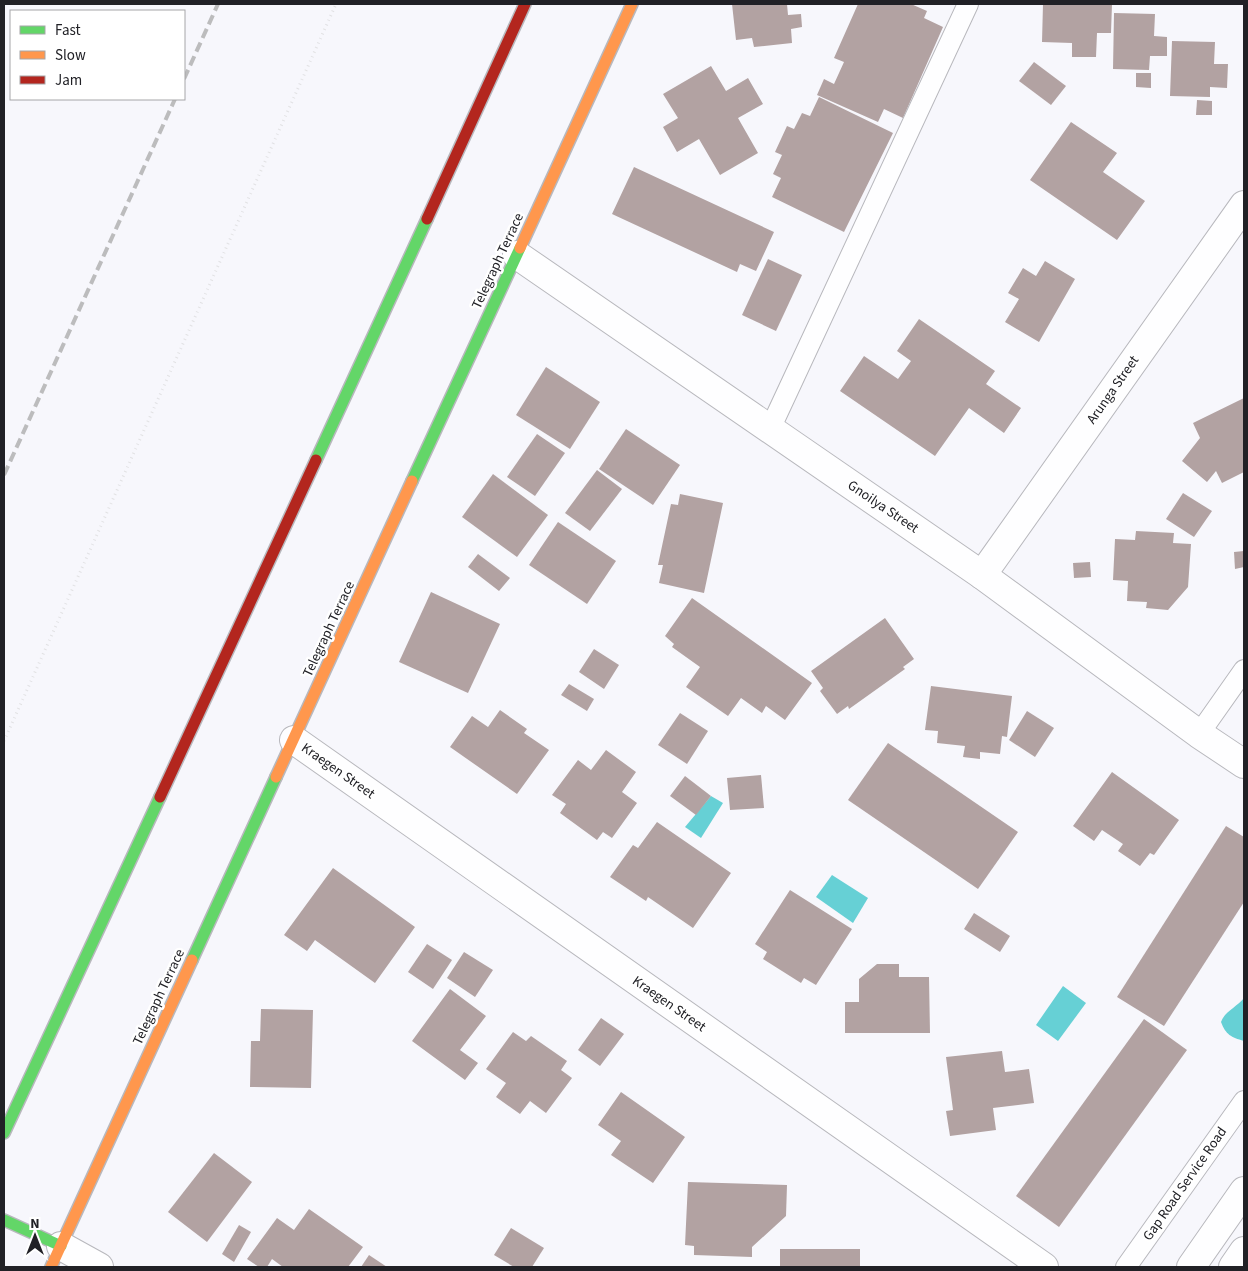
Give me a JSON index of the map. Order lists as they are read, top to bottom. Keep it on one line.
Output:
{"streets":{"highway":["Telegraph Terrace"],"street":["Arunga Street","Gnoilya Street","Kraegen Street"],"lane":["Gap Road Service Road"]},"crossings":[["Telegraph Terrace","Gnoilya Street"],["Telegraph Terrace","Kraegen Street"],["Arunga Street","Gnoilya Street"]],"legend":["Fast","Slow","Jam"],"north":"top"}
